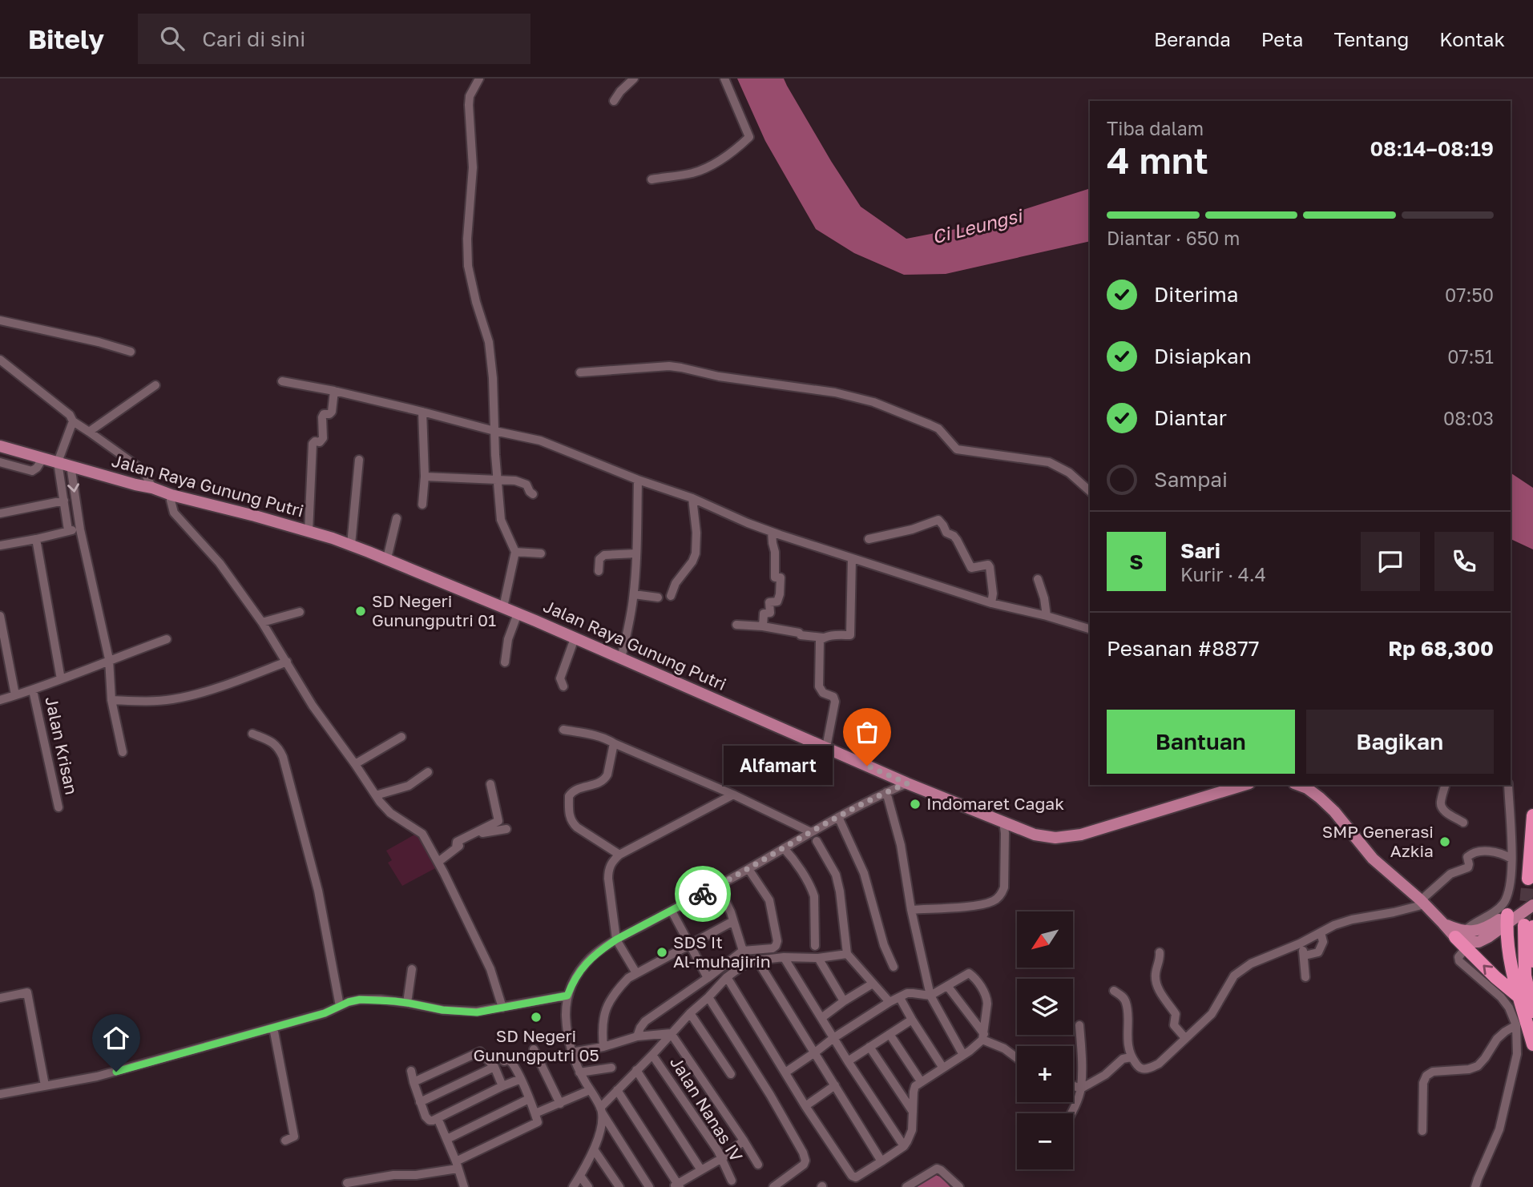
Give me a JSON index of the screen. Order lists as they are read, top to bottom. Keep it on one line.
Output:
{"streets":{"main road":["Jalan Raya Gunung Putri"],"street":["Jalan Krisan","Jalan Nanas IV"]},"water":["Ci Leungsi"],"places":["SD Negeri Gunungputri 01","Alfamart","Indomaret Cagak","SMP Generasi Azkia","SDS It Al-muhajirin","SD Negeri Gunungputri 05"],"north":"bottom left","page":{"header":"Bitely","search":"Cari di sini","nav":["Beranda","Peta","Tentang","Kontak"],"heading":["4 mnt","Tiba dalam","08:14–08:19"],"panel":["Sari","Kurir · 4.4","Pesanan #8877","Rp 68,300"],"bar":"Diantar · 650 m","list":[["Diterima","07:50"],["Disiapkan","07:51"],["Diantar","08:03"],"Sampai"],"round":"S","buttons":["Bantuan","Bagikan"],"bubble":"Alfamart","map_buttons":["+","−"]}}
